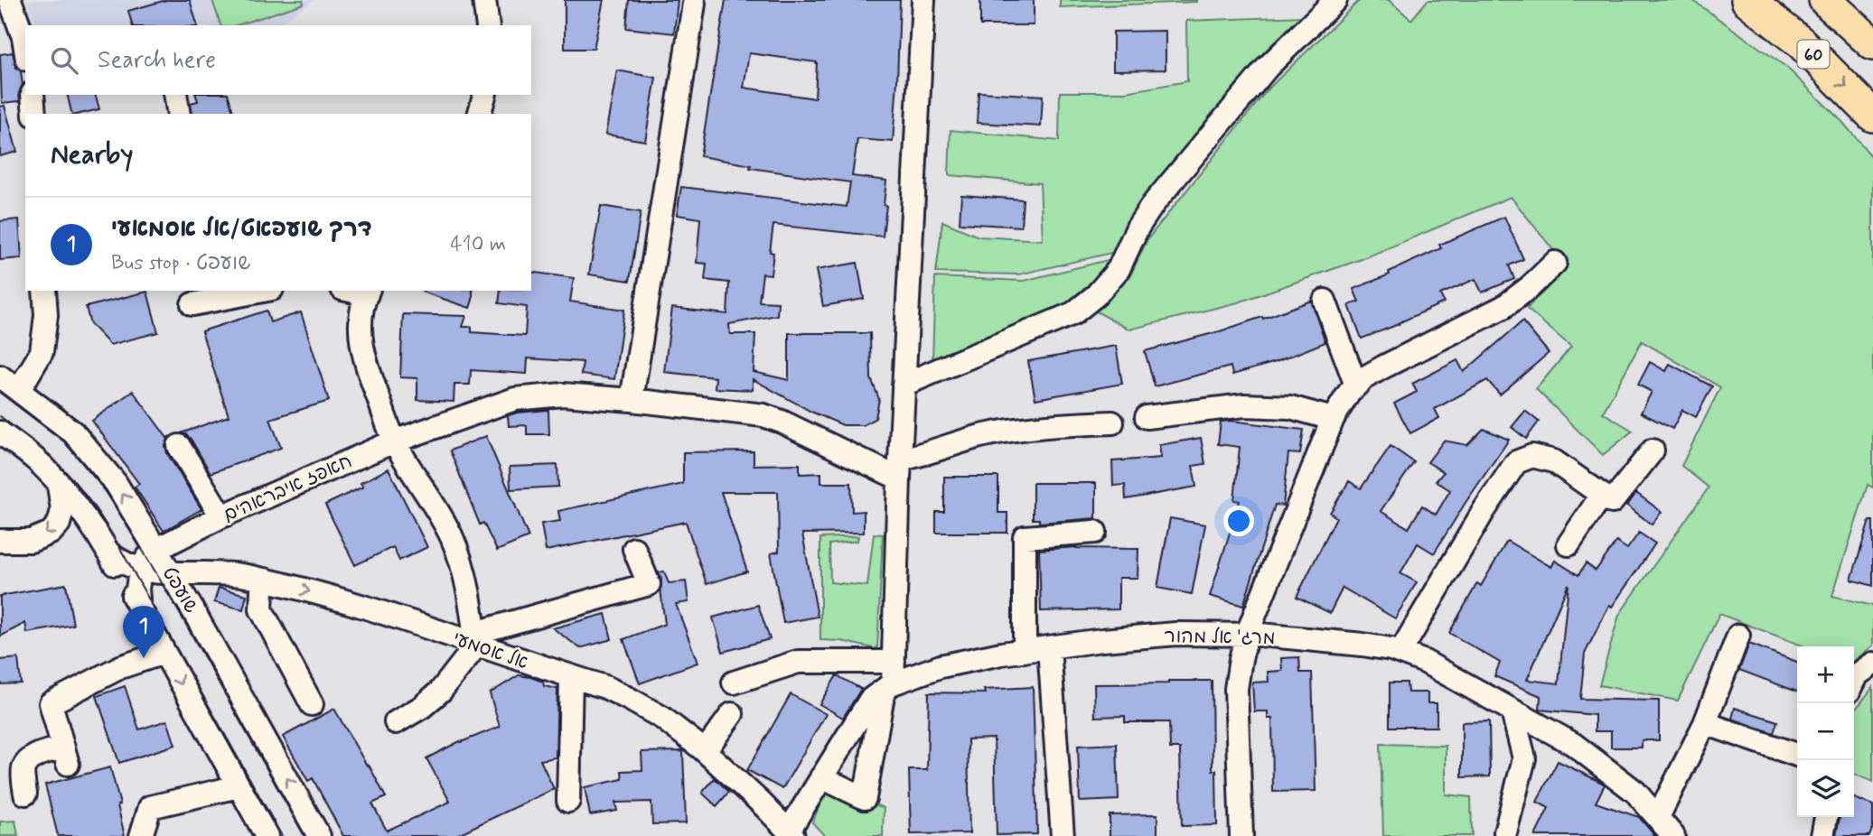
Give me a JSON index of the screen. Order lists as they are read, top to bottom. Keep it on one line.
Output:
{"streets":{"highway":["60"],"street":["חאפז איבראהים","שועפט","מרג' אל מהור","אל אסמעי"]},"crossings":[["שועפט","אל אסמעי"],["מרג' אל מהור","אל אסמעי"]],"page":{"search":"Search here","heading":"Nearby","list":[{"mark":"1","name":"דרך שועפאט/אל אסמאעי","note":"Bus stop · שועפט","value":"410 m"}],"pins":"1","map_buttons":["+","−"]}}
